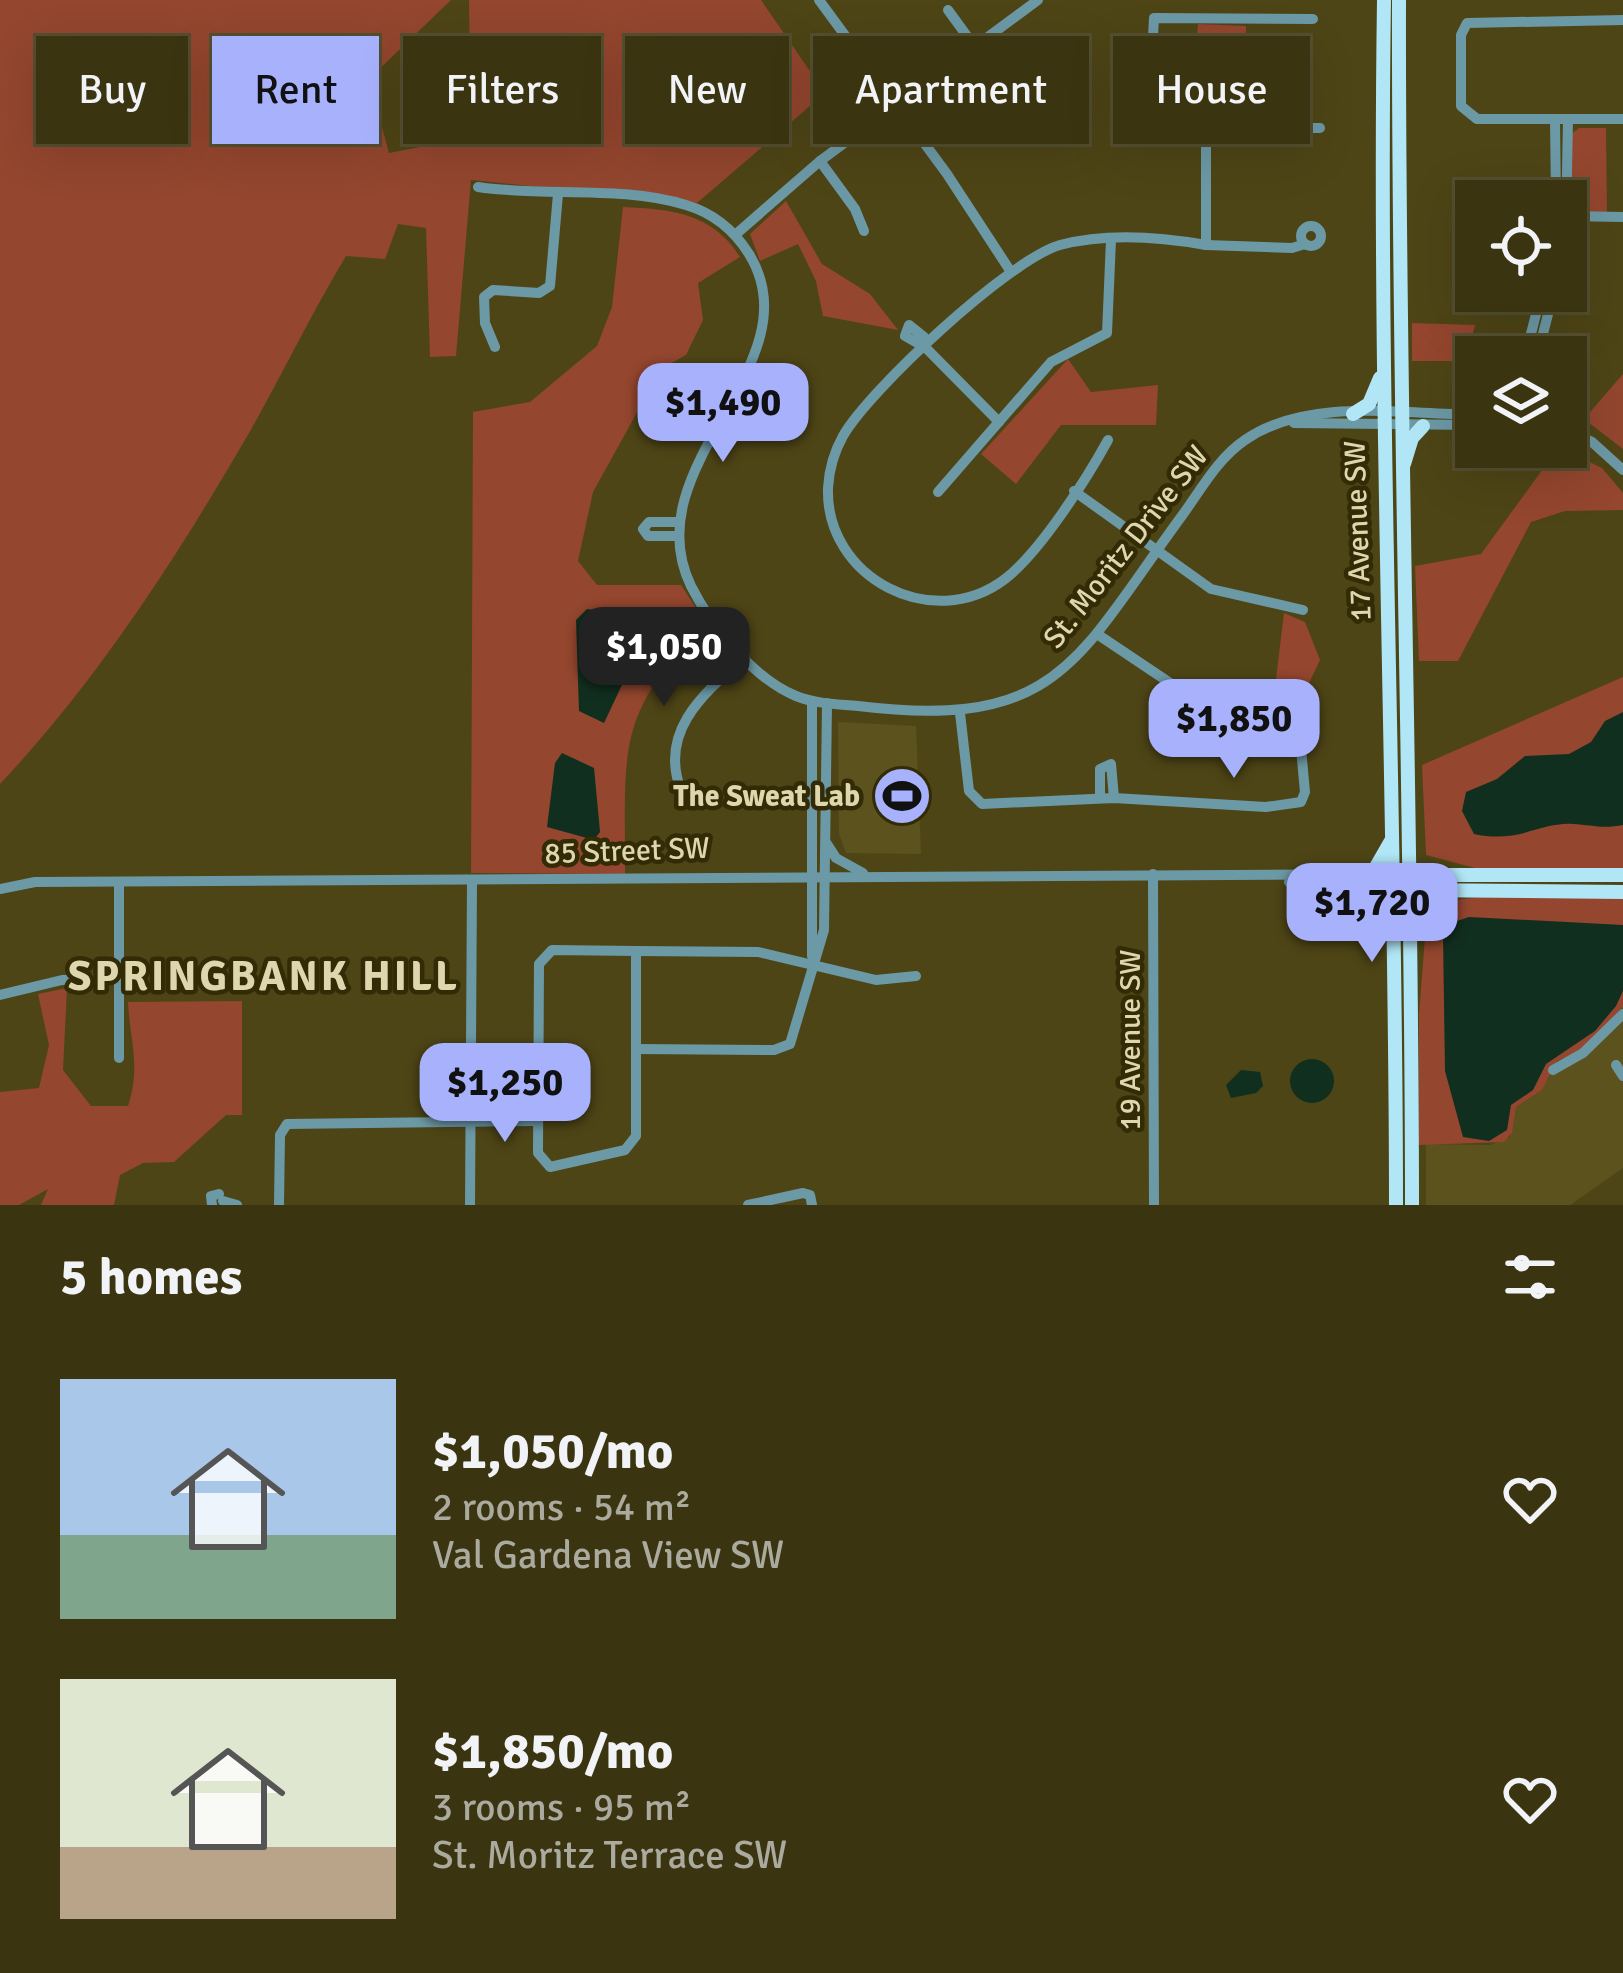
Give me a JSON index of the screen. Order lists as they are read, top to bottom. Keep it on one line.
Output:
{"streets":{"main road":["17 Avenue SW","85 Street SW"],"street":["St. Moritz Drive SW","19 Avenue SW"]},"crossings":[["17 Avenue SW","St. Moritz Drive SW"],["17 Avenue SW","85 Street SW"],["85 Street SW","19 Avenue SW"]],"districts":["SPRINGBANK HILL"],"places":{"sports":["The Sweat Lab"]},"page":{"chip":["Buy","Rent","Filters","New","Apartment","House"],"price":["$1,490","$1,050","$1,850","$1,720","$1,250"],"heading":"5 homes","list":[{"name":"$1,050/mo","note":"2 rooms · 54 m² · Val Gardena View SW"},{"name":"$1,850/mo","note":"3 rooms · 95 m² · St. Moritz Terrace SW"}]}}
